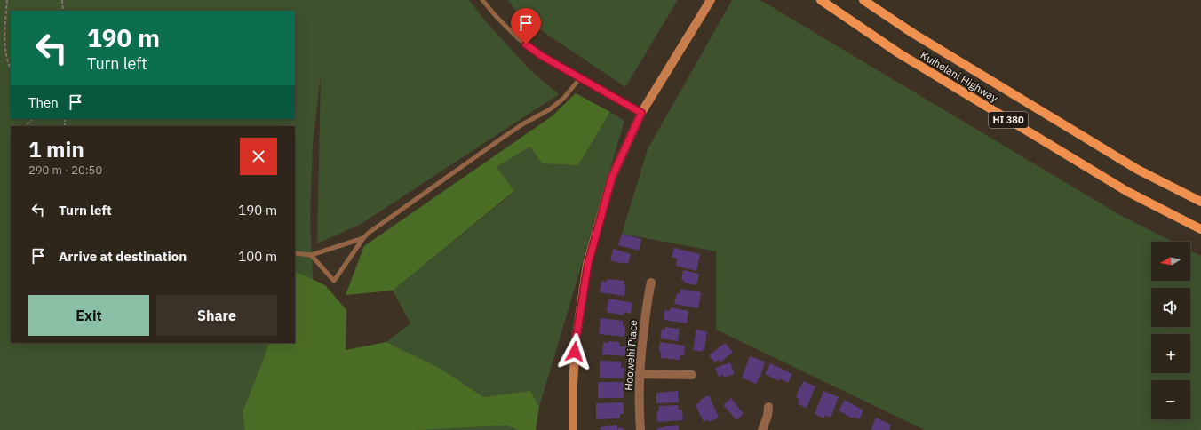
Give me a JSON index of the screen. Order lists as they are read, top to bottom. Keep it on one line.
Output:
{"streets":{"main road":["Kuihelani Highway","HI 380"],"street":["Hoowehi Place"]},"north":"left","page":{"turn":["190 m","Turn left"],"then":"Then","heading":["1 min","290 m · 20:50"],"list":[{"name":"Turn left","value":"190 m"},{"name":"Arrive at destination","value":"100 m"}],"map_buttons":["+","−"],"buttons":["Exit","Share"]}}
